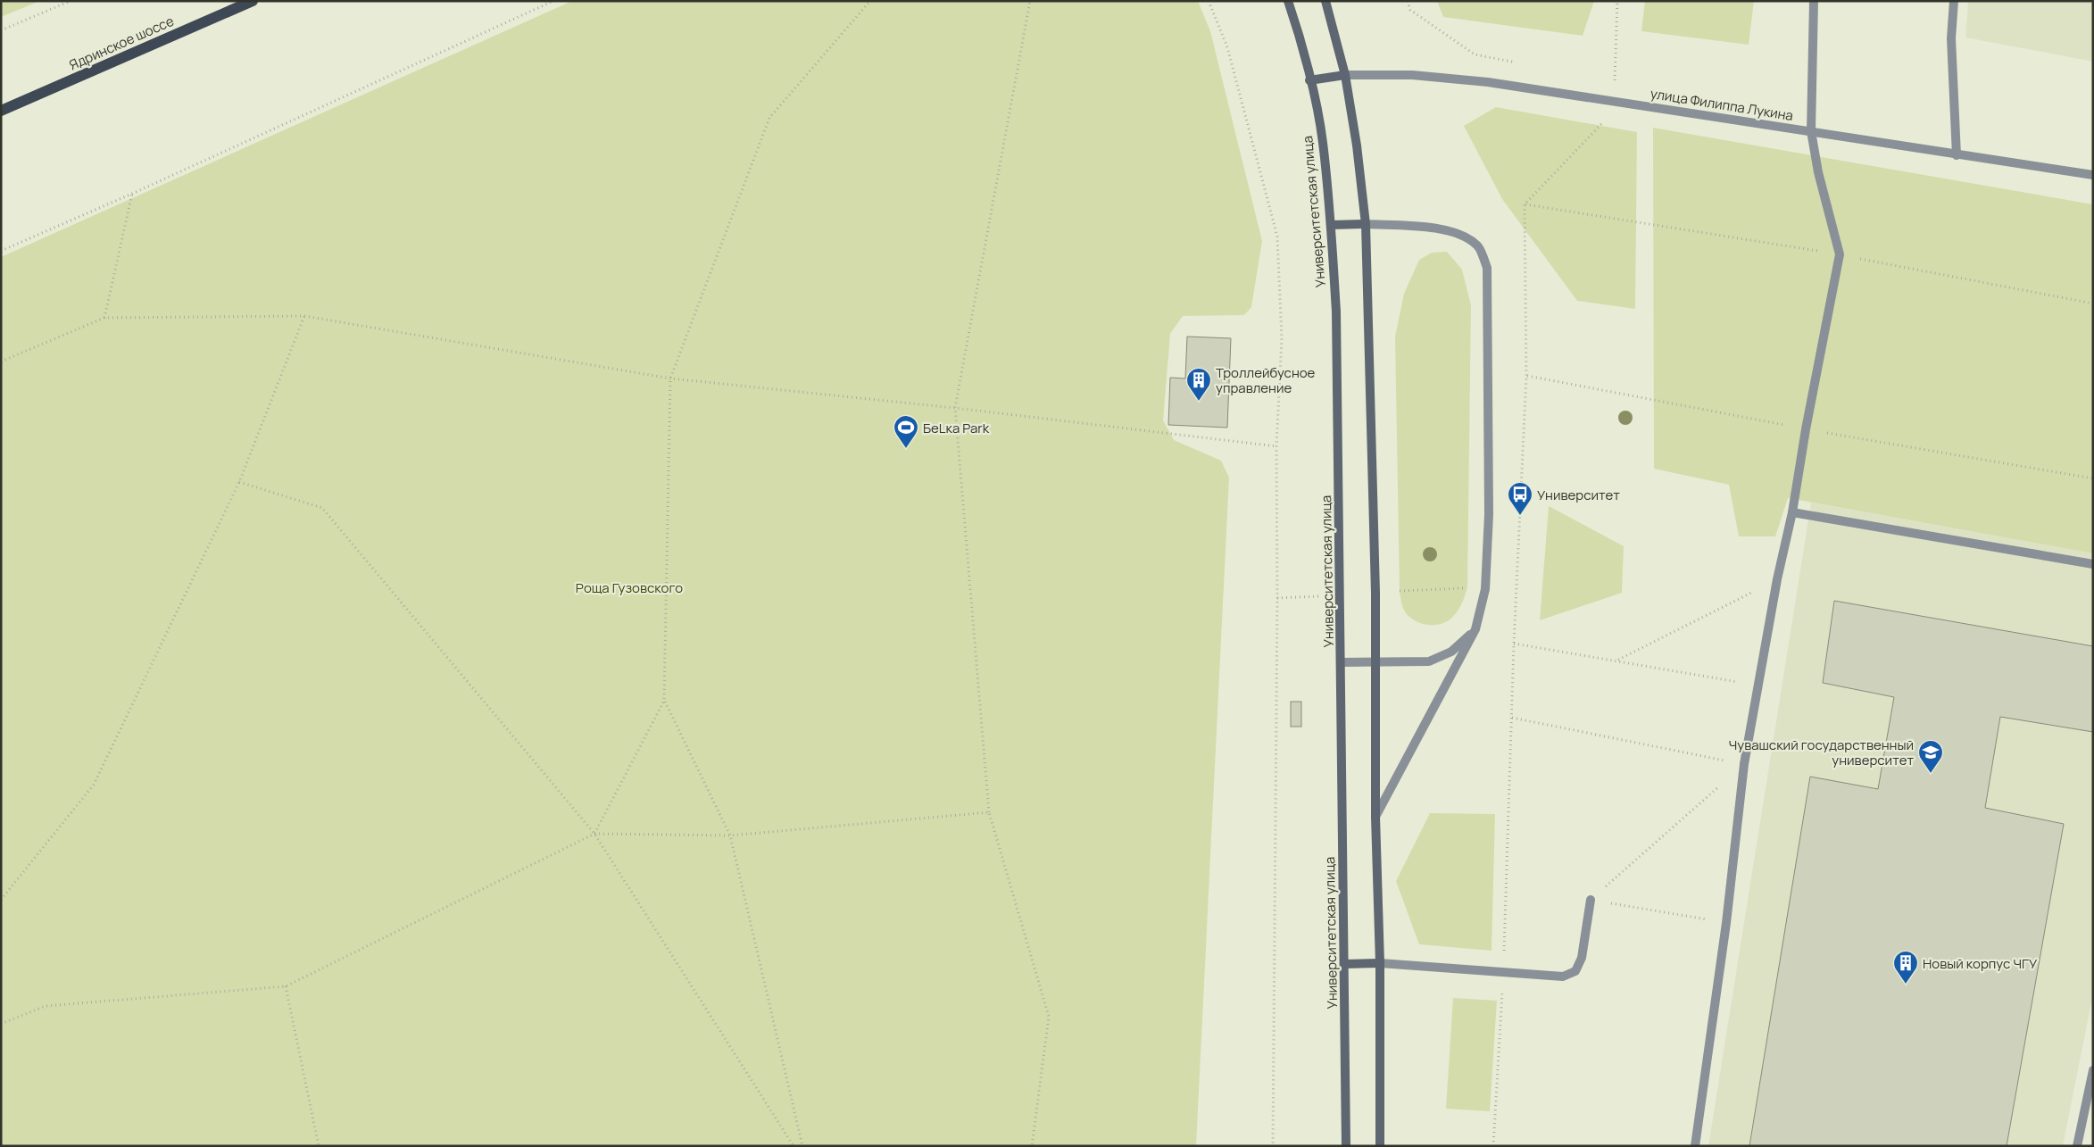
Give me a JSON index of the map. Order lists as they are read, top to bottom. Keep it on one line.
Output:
{"streets":{"main road":["Ядринское шоссе","Университетская улица"],"street":["улица Филиппа Лукина"]},"parks":["Роща Гузовского"],"places":{"building":["Троллейбусное управление","Новый корпус ЧГУ"],"sports":["БeLка Park"],"bus stop":["Университет"],"school or university":["Чувашский государственный университет"]}}
